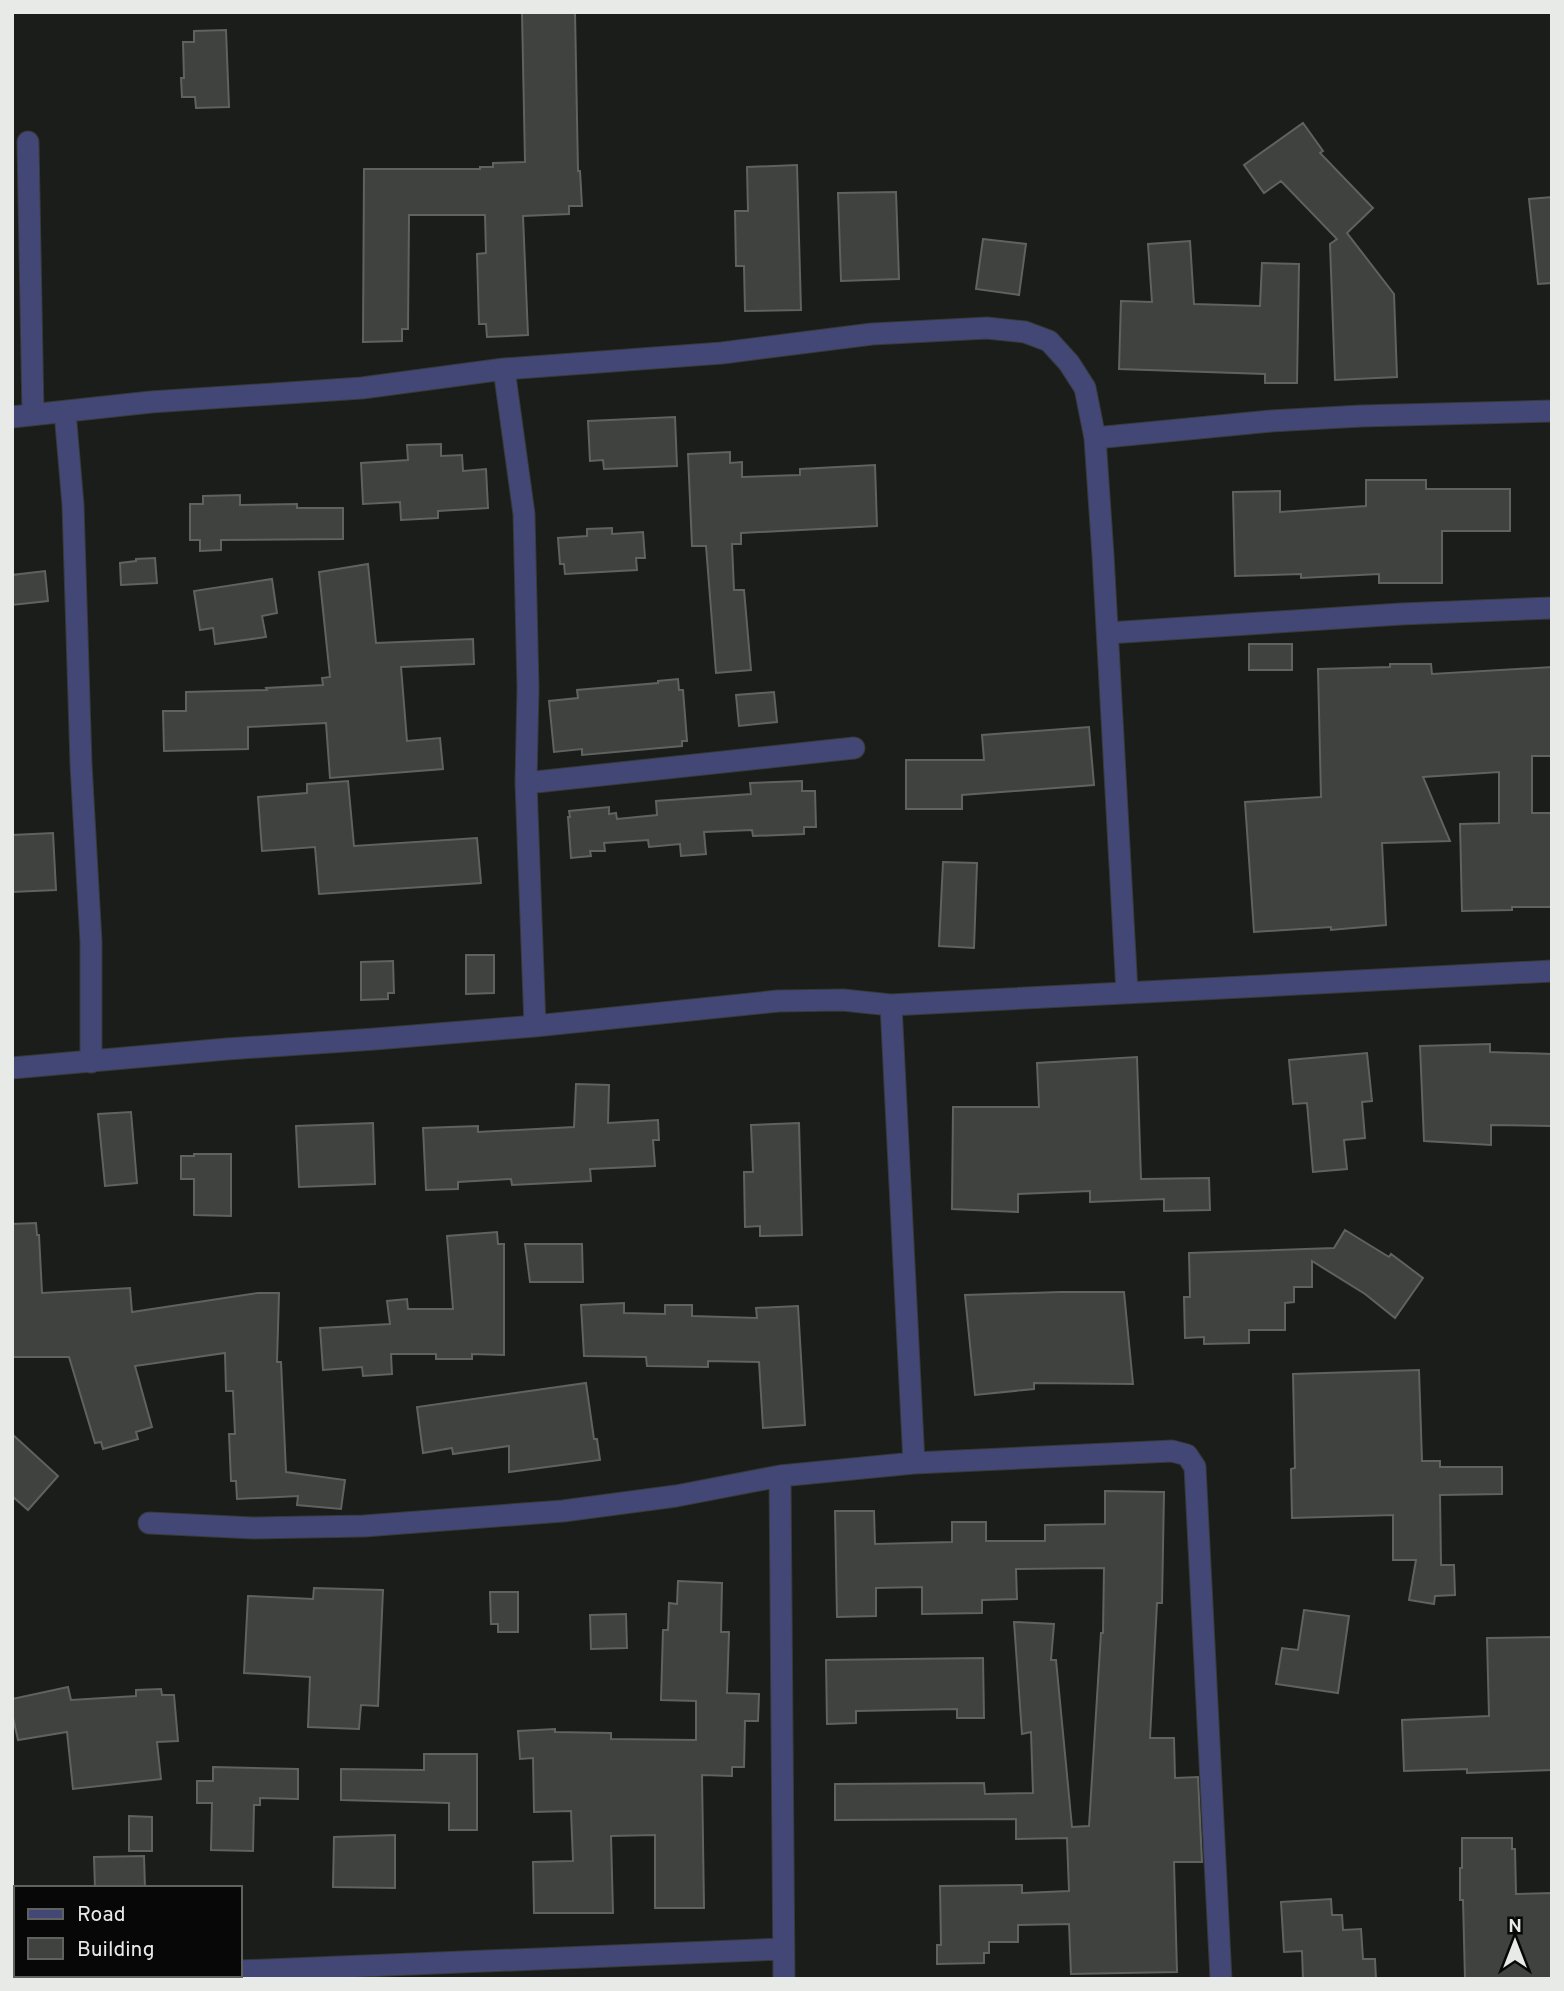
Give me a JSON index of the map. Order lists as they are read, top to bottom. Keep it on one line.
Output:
{"legend":["Road","Building"],"north":"top"}
